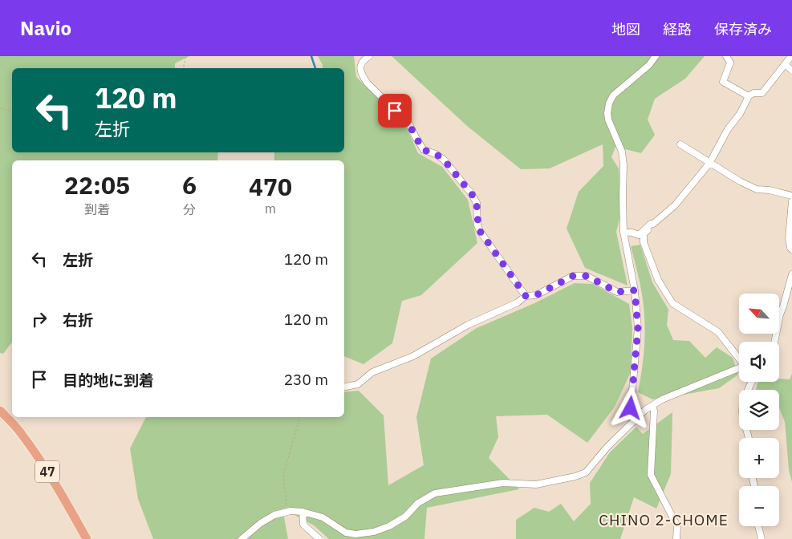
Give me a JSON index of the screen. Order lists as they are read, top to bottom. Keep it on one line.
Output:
{"streets":{"main road":["47"]},"districts":["CHINO 2-CHOME"],"north":"top left","page":{"header":"Navio","nav":["地図","経路","保存済み"],"turn":["120 m","左折"],"eta":["22:05","到着","6","分","470","m"],"list":[{"name":"左折","value":"120 m"},{"name":"右折","value":"120 m"},{"name":"目的地に到着","value":"230 m"}],"map_buttons":["+","−"]}}
